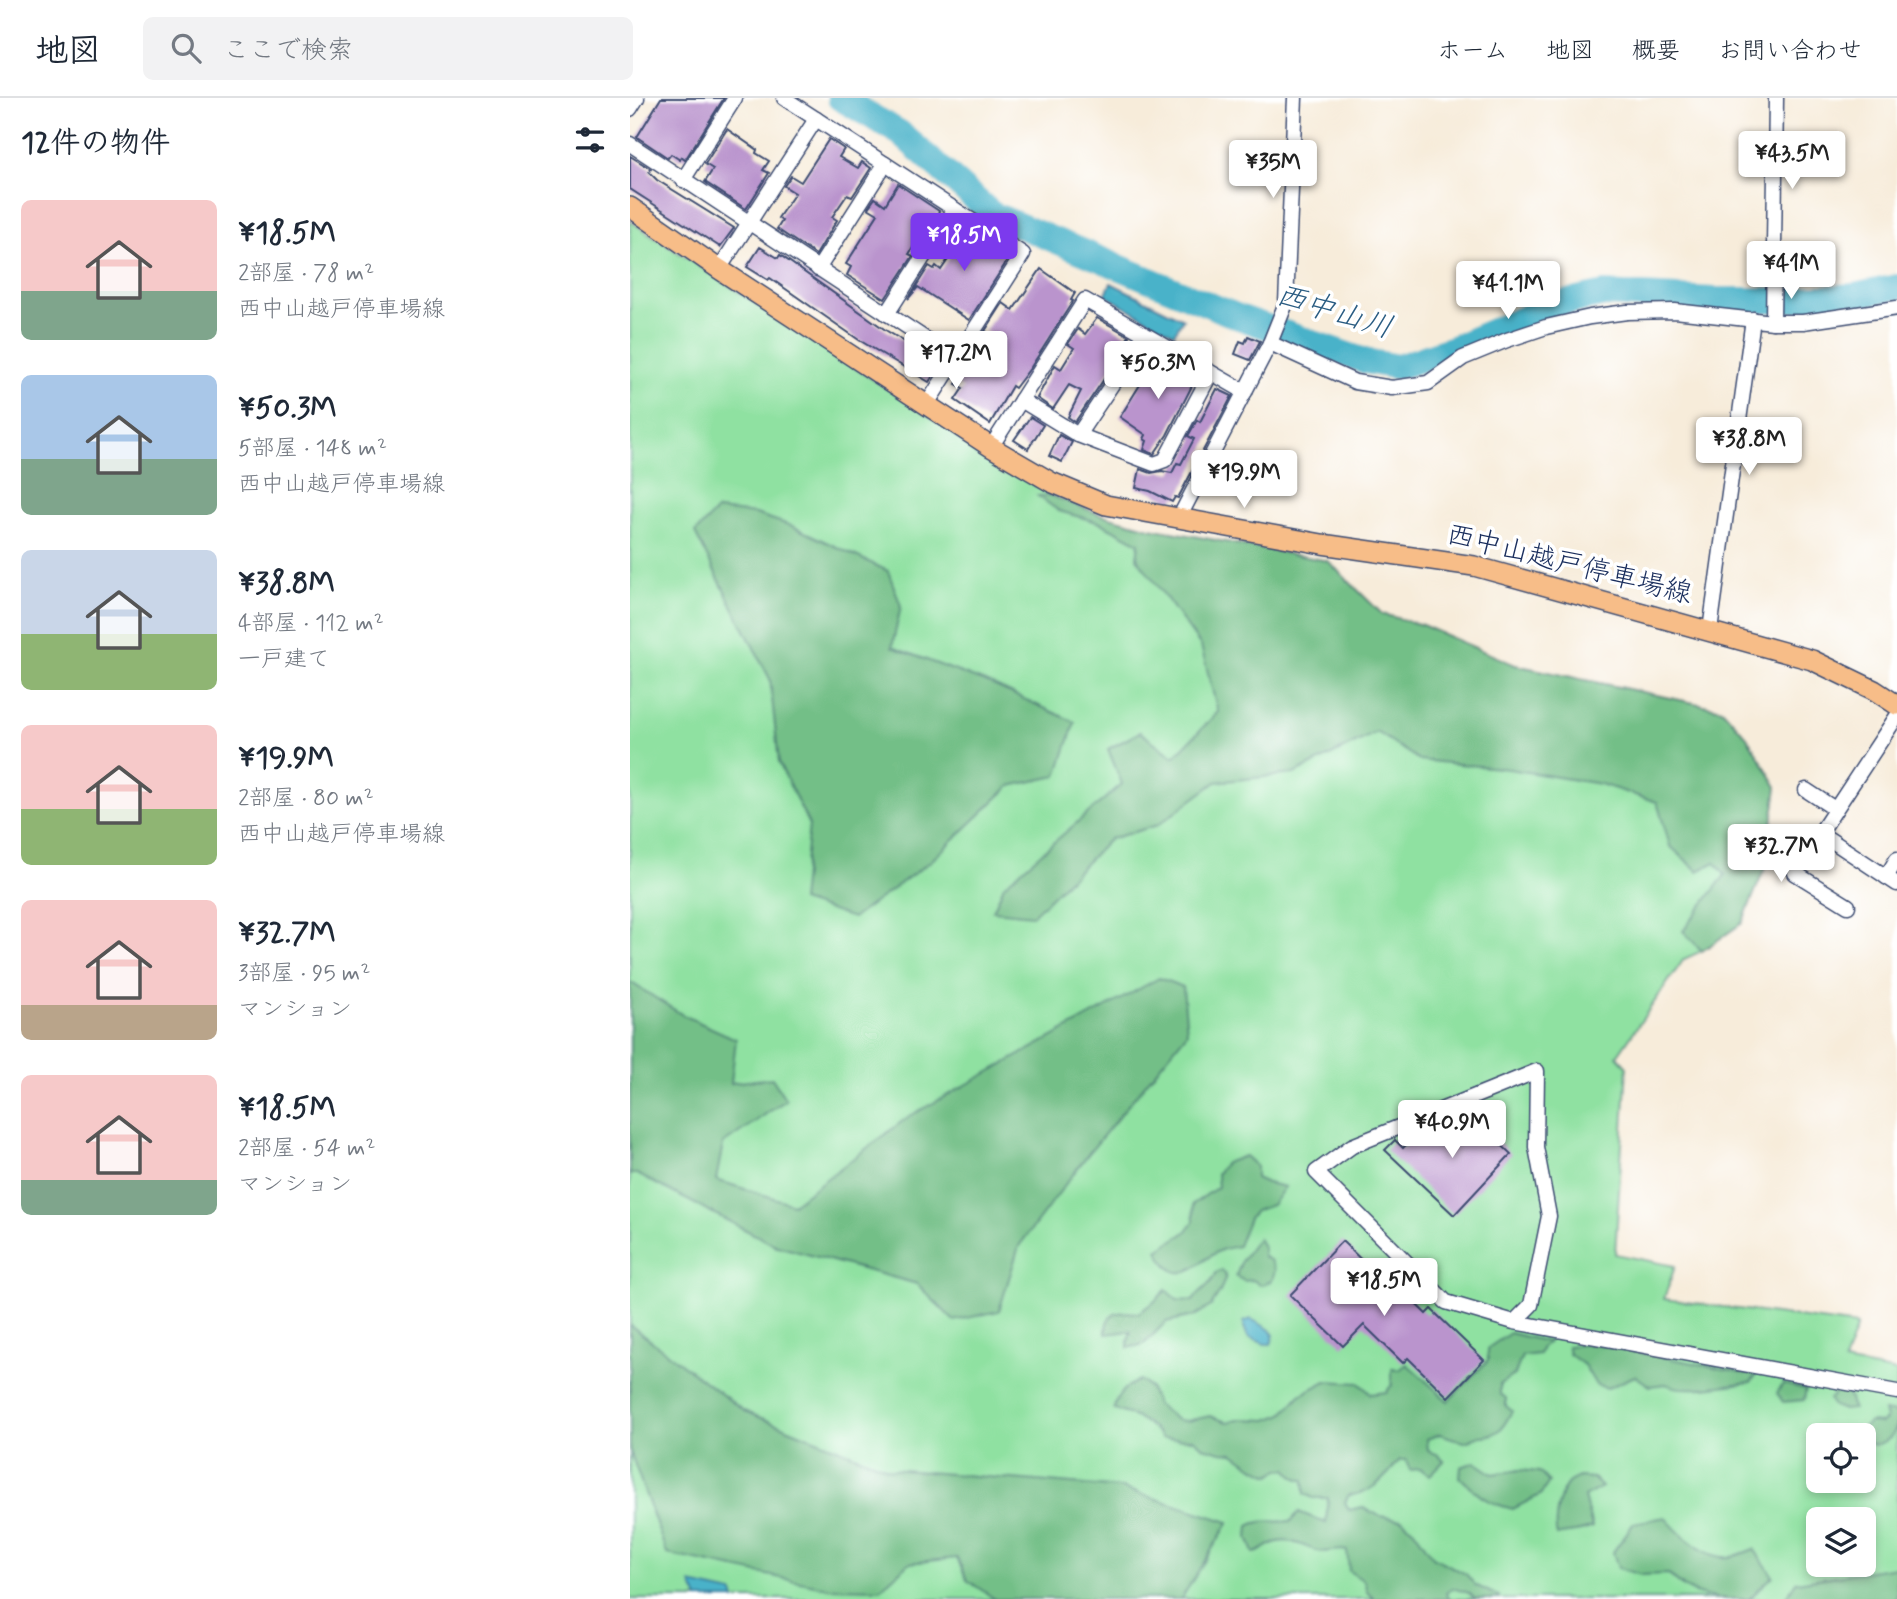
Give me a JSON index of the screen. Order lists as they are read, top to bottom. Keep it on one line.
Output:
{"streets":{"main road":["西中山越戸停車場線"]},"water":["西中山川"],"page":{"header":"地図","search":"ここで検索","nav":["ホーム","地図","概要","お問い合わせ"],"heading":"12件の物件","price":["¥43.5M","¥35M","¥18.5M","¥41M","¥41.1M","¥17.2M","¥50.3M","¥38.8M","¥19.9M","¥32.7M","¥40.9M","¥18.5M"],"list":[{"name":"¥18.5M","note":"2部屋 · 78 m² · 西中山越戸停車場線"},{"name":"¥50.3M","note":"5部屋 · 148 m² · 西中山越戸停車場線"},{"name":"¥38.8M","note":"4部屋 · 112 m² · 一戸建て"},{"name":"¥19.9M","note":"2部屋 · 80 m² · 西中山越戸停車場線"},{"name":"¥32.7M","note":"3部屋 · 95 m² · マンション"},{"name":"¥18.5M","note":"2部屋 · 54 m² · マンション"}]}}
